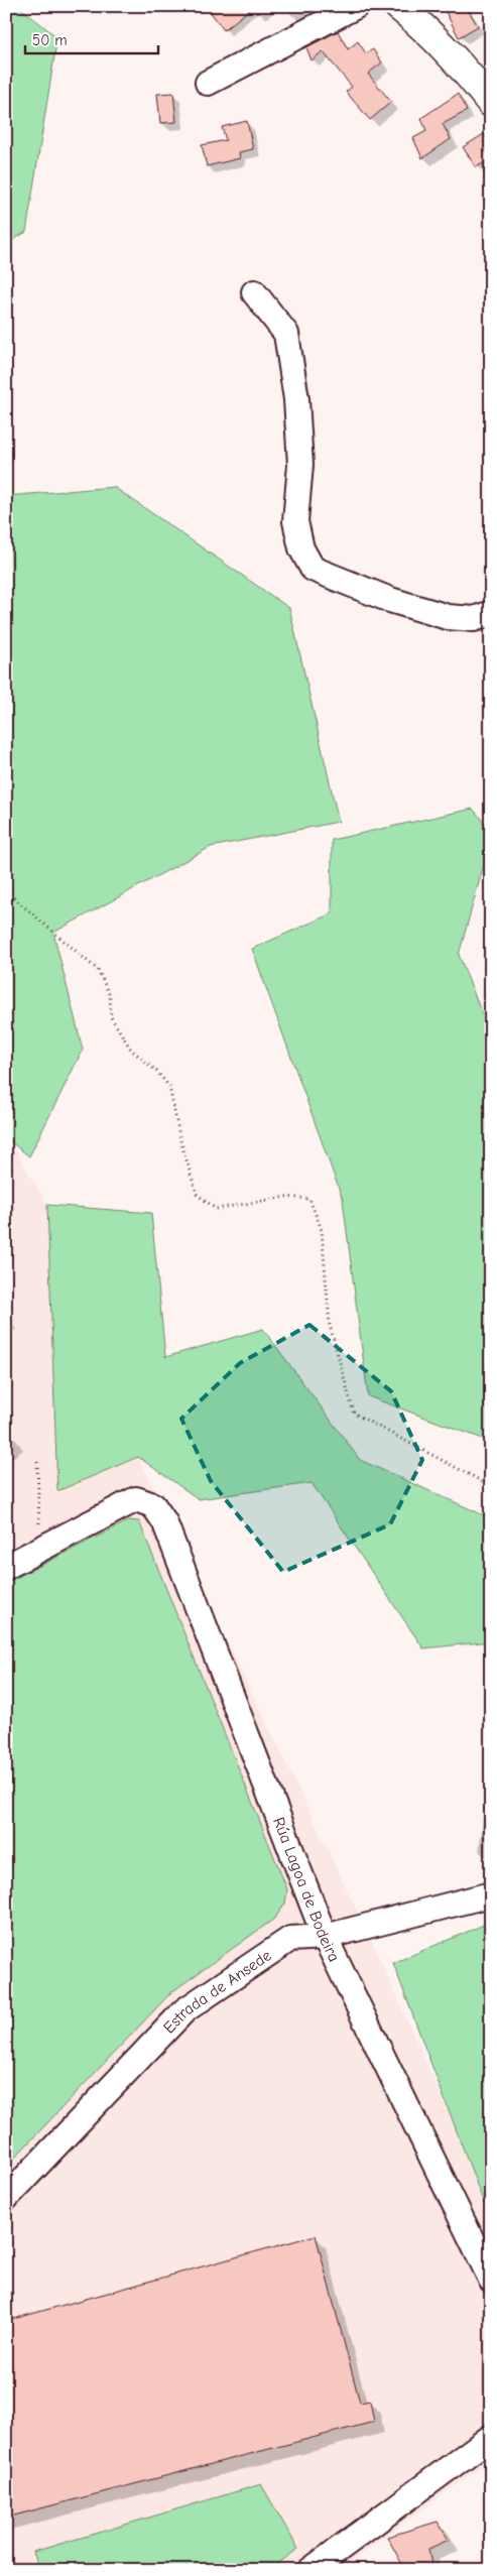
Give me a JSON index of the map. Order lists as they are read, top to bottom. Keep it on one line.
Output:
{"streets":{"street":["Rúa Lagoa de Bodeira","Estrada de Ansede"]},"crossings":[["Rúa Lagoa de Bodeira","Estrada de Ansede"]],"scale_bar":"50 m"}
